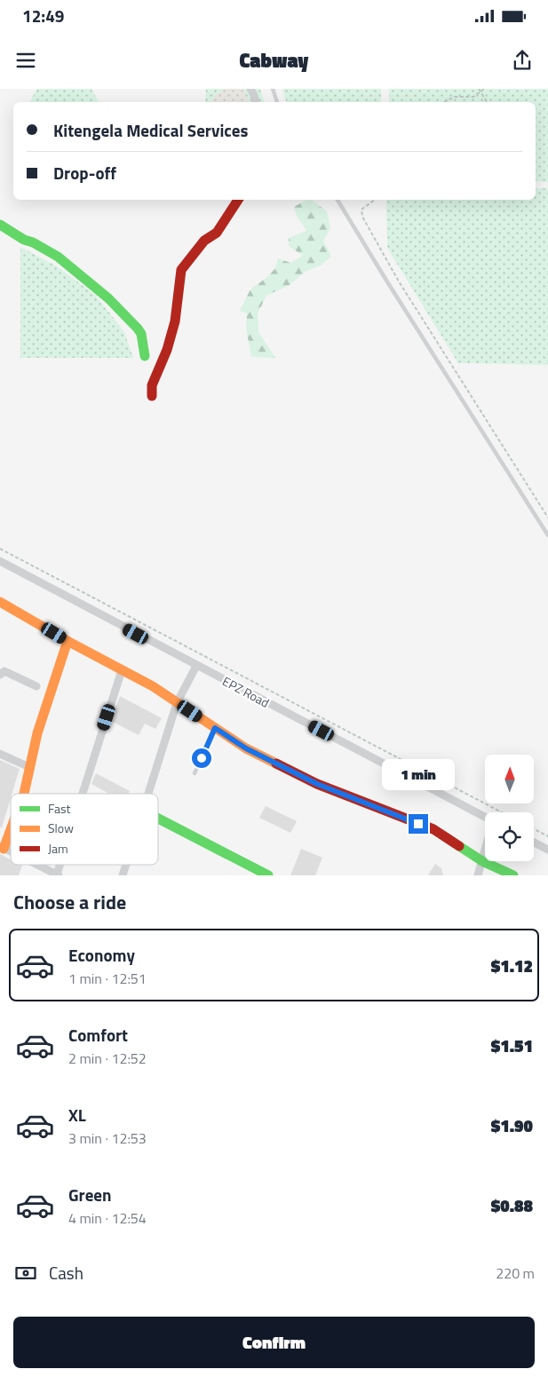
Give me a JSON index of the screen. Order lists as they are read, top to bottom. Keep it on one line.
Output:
{"streets":{"street":["EPZ Road"]},"legend":["Fast","Slow","Jam"],"north":"top","page":{"status":"12:49","header":"Cabway","banner":["Kitengela Medical Services","Drop-off"],"bubble":"1 min","heading":"Choose a ride","list":[{"name":"Economy","note":"1 min · 12:51","value":"$1.12"},{"name":"Comfort","note":"2 min · 12:52","value":"$1.51"},{"name":"XL","note":"3 min · 12:53","value":"$1.90"},{"name":"Green","note":"4 min · 12:54","value":"$0.88"}],"pay":["Cash","220 m"],"buttons":"Confirm"}}
